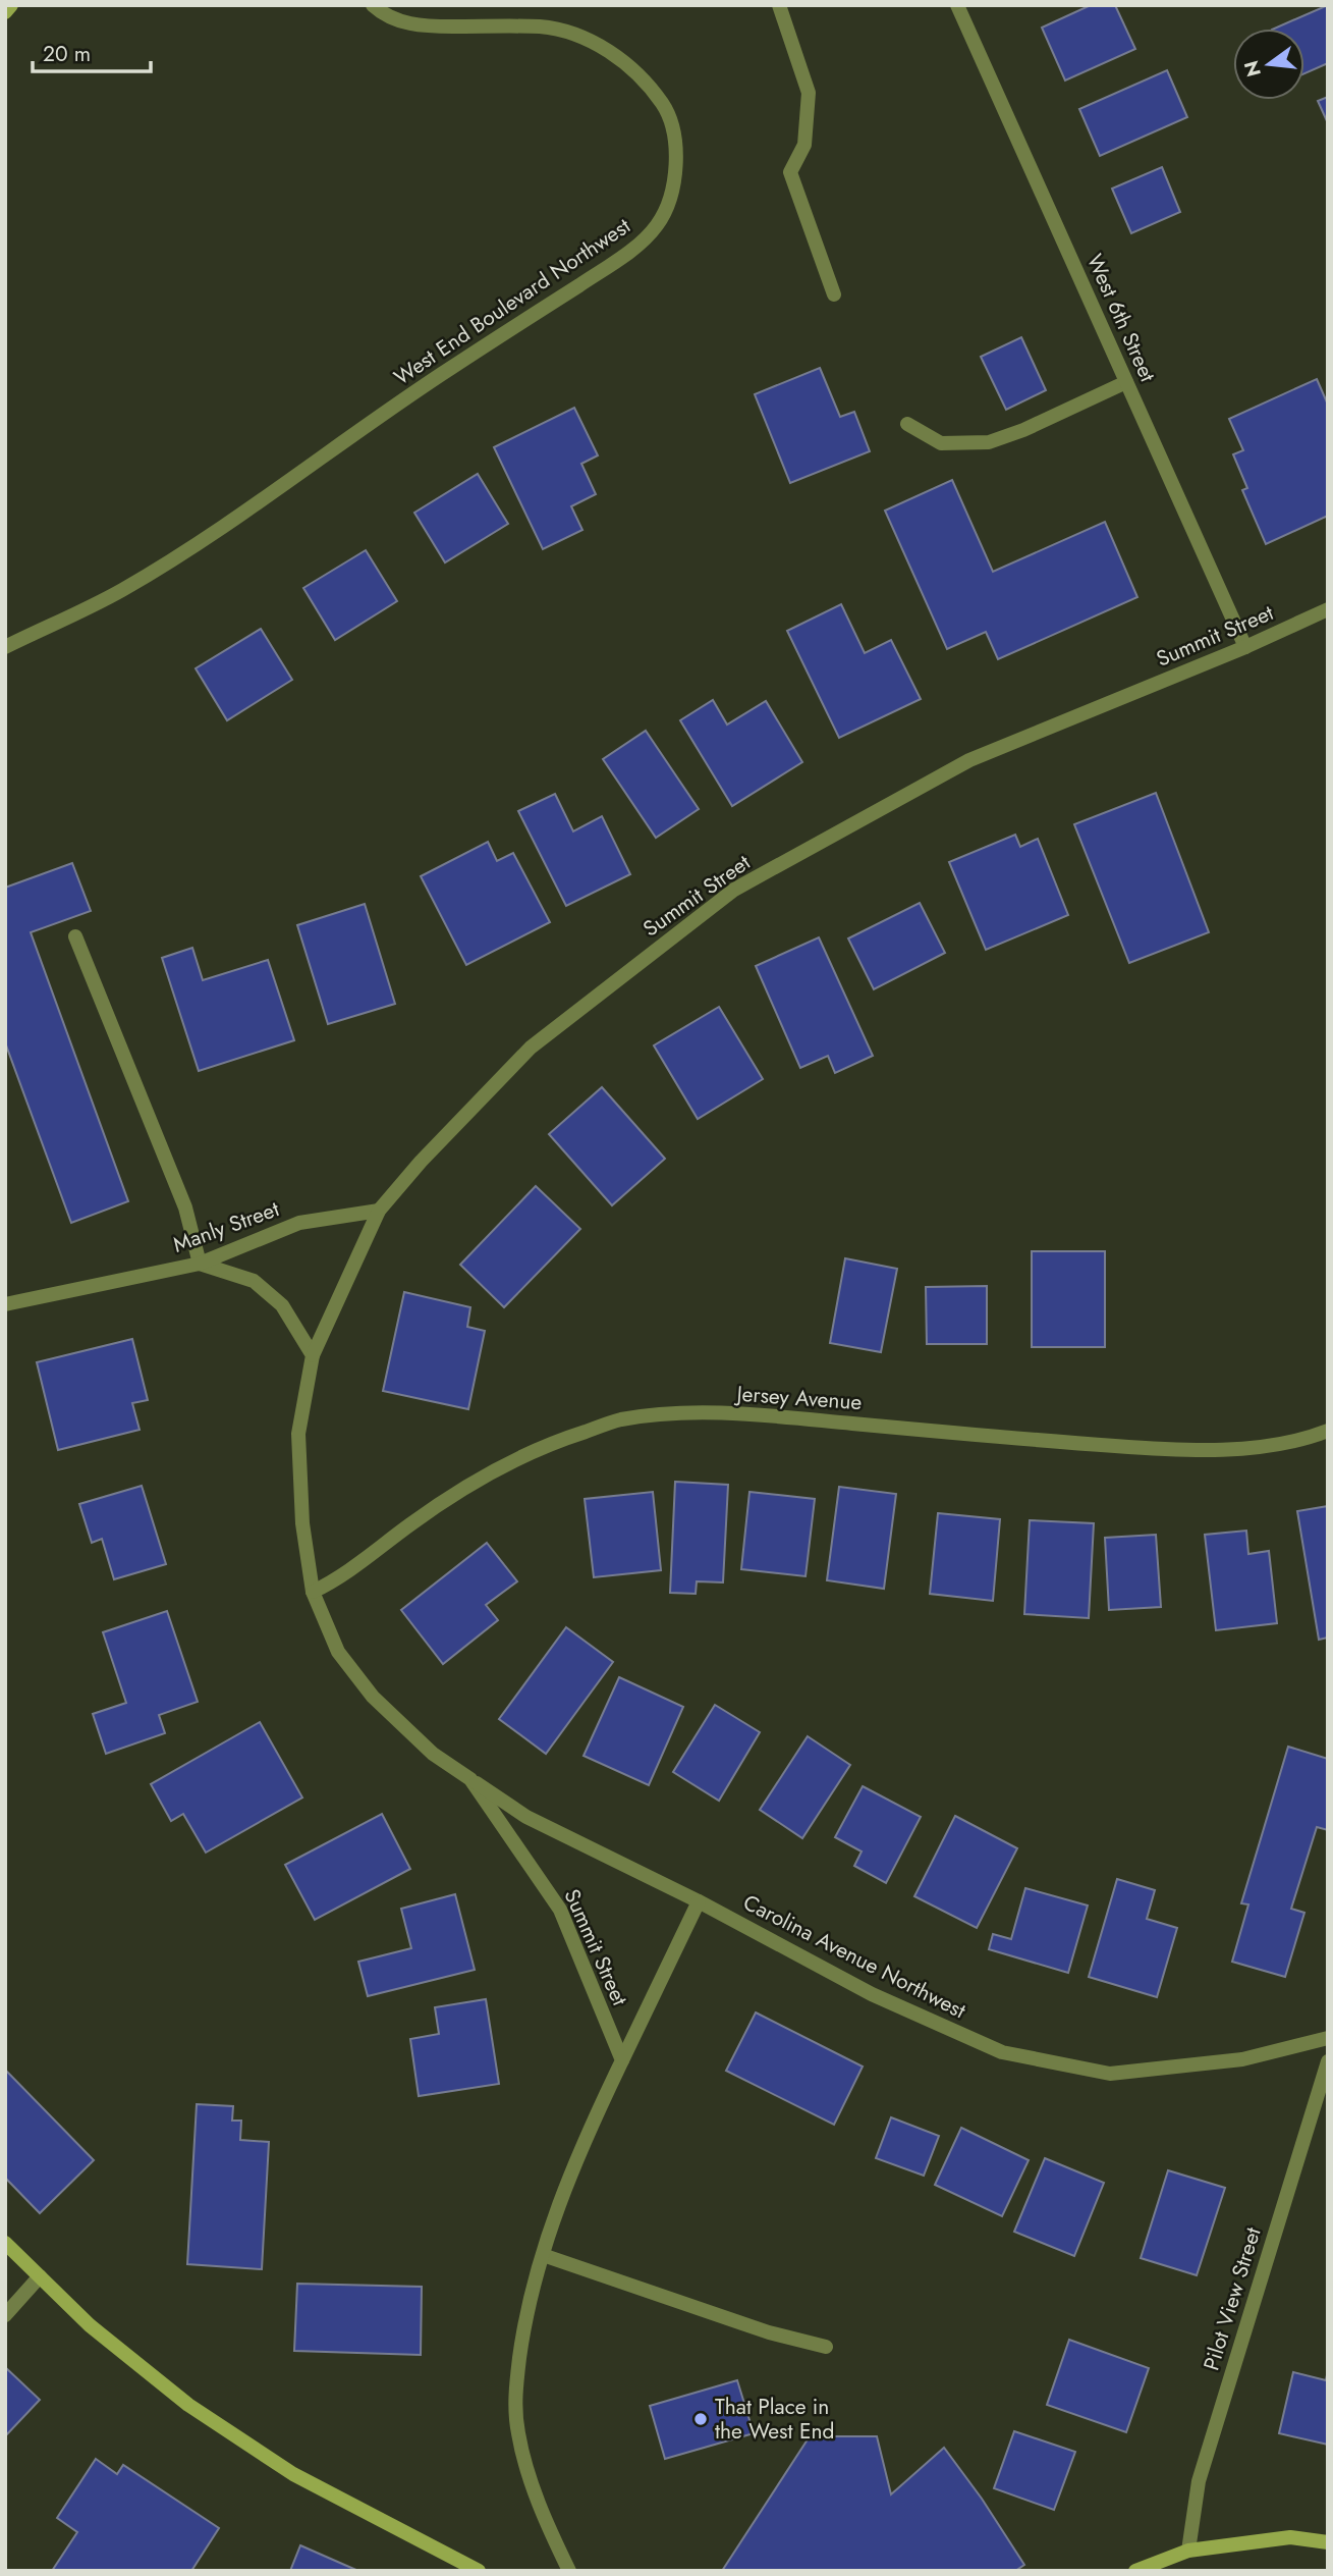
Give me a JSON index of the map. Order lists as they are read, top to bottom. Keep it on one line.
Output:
{"streets":{"street":["West End Boulevard Northwest","West 6th Street","Summit Street","Manly Street","Jersey Avenue","Carolina Avenue Northwest","Pilot View Street"]},"crossings":[["West 6th Street","Summit Street"],["Summit Street","Manly Street"],["Summit Street","Jersey Avenue"],["Summit Street","Carolina Avenue Northwest"]],"places":["That Place in the West End"],"scale_bar":"20 m","north":"left"}
